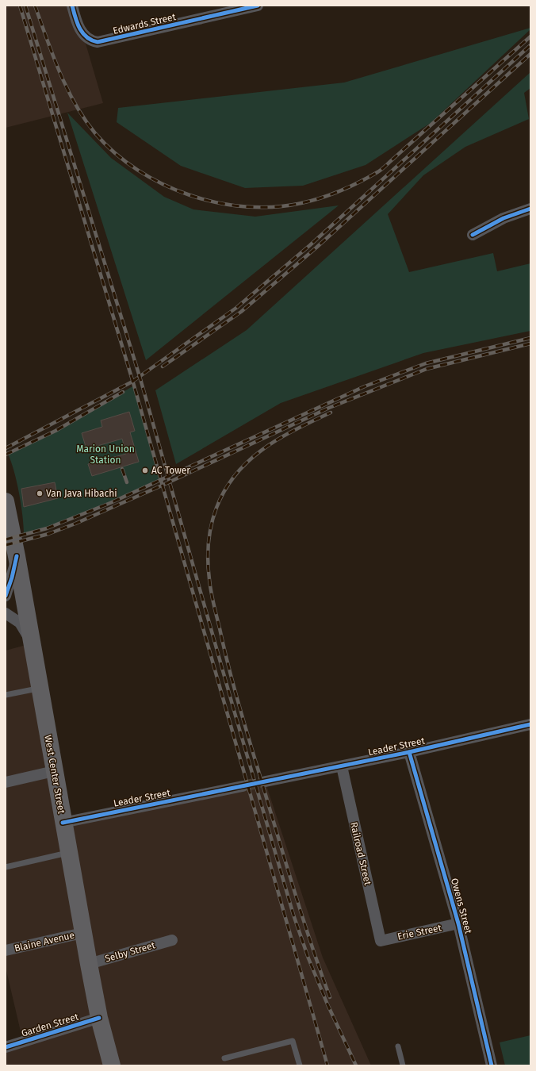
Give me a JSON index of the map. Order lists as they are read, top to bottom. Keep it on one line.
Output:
{"streets":{"main road":["West Center Street"],"street":["Edwards Street","Leader Street","Railroad Street","Owens Street","Erie Street","Blaine Avenue","Selby Street","Garden Street"]},"crossings":[["Leader Street","West Center Street"],["Leader Street","Railroad Street"],["Leader Street","Owens Street"],["West Center Street","Blaine Avenue"],["West Center Street","Selby Street"],["West Center Street","Garden Street"],["Railroad Street","Erie Street"],["Owens Street","Erie Street"]],"parks":["Marion Union Station"],"places":["AC Tower","Van Java Hibachi"]}
